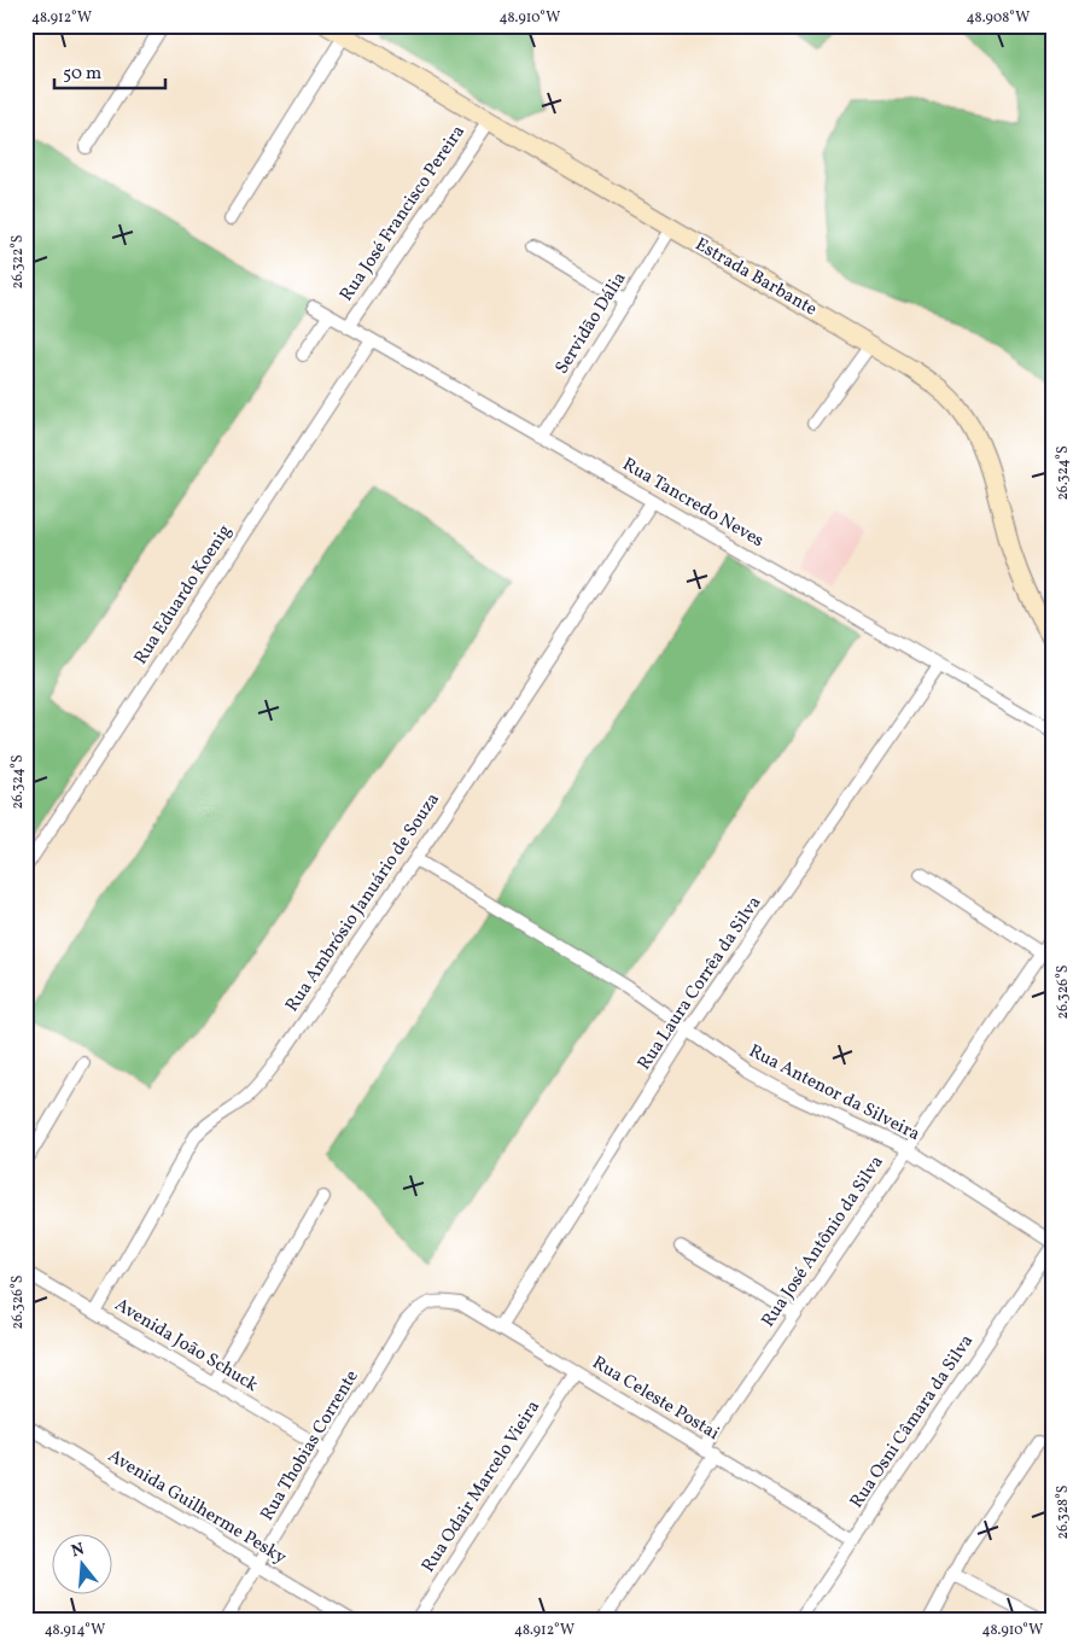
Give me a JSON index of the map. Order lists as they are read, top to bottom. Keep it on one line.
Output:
{"streets":{"main road":["Estrada Barbante"],"street":["Rua José Francisco Pereira","Servidão Dália","Rua Tancredo Neves","Rua Eduardo Koenig","Rua Ambrósio Januário de Souza","Rua Laura Corrêa da Silva","Rua Antenor da Silveira","Rua José Antônio da Silva","Avenida João Schuck","Rua Celeste Postai","Rua Osni Câmara da Silva","Rua Thobias Corrente","Rua Odair Marcelo Vieira","Avenida Guilherme Pesky"]},"crossings":[["Rua José Francisco Pereira","Estrada Barbante"],["Rua José Francisco Pereira","Rua Tancredo Neves"],["Estrada Barbante","Servidão Dália"],["Servidão Dália","Rua Tancredo Neves"],["Rua Tancredo Neves","Rua Eduardo Koenig"],["Rua Tancredo Neves","Rua Ambrósio Januário de Souza"],["Rua Tancredo Neves","Rua Laura Corrêa da Silva"],["Rua Ambrósio Januário de Souza","Rua Antenor da Silveira"],["Rua Ambrósio Januário de Souza","Avenida João Schuck"],["Rua Laura Corrêa da Silva","Rua Antenor da Silveira"],["Rua Laura Corrêa da Silva","Rua Celeste Postai"],["Rua Antenor da Silveira","Rua José Antônio da Silva"],["Rua Antenor da Silveira","Rua Osni Câmara da Silva"],["Rua José Antônio da Silva","Rua Celeste Postai"],["Avenida João Schuck","Rua Thobias Corrente"],["Rua Celeste Postai","Rua Osni Câmara da Silva"],["Rua Celeste Postai","Rua Thobias Corrente"],["Rua Celeste Postai","Rua Odair Marcelo Vieira"],["Rua Thobias Corrente","Avenida Guilherme Pesky"]],"scale_bar":"50 m","north":"top","coordinates":["48.912°W","48.910°W","48.908°W","26.322°S","26.324°S","26.326°S","26.328°S","48.914°W"]}
